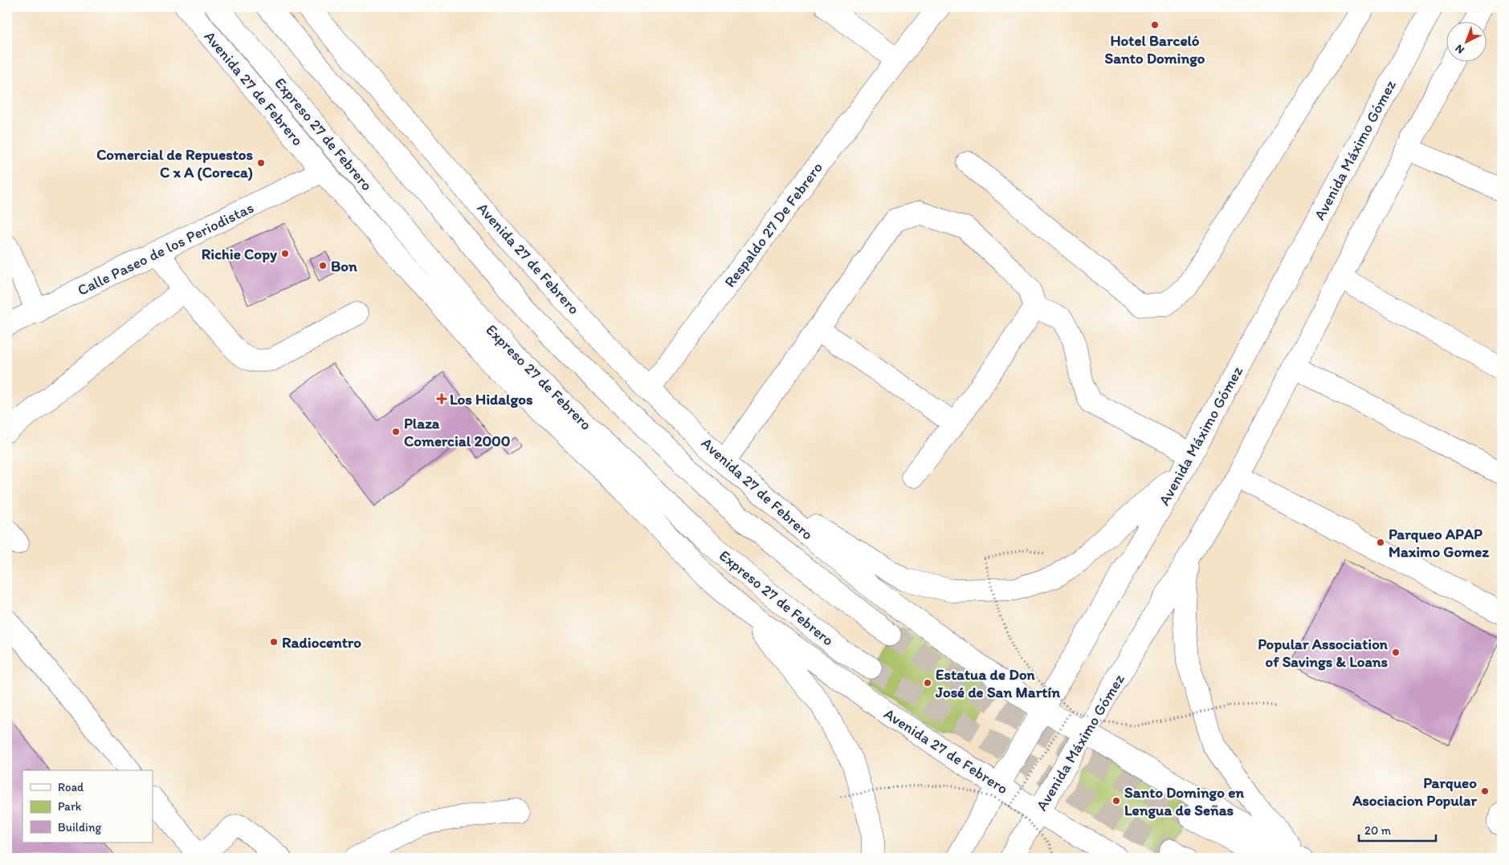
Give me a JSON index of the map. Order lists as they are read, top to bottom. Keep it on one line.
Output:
{"streets":{"main road":["Avenida 27 de Febrero","Expreso 27 de Febrero","Avenida Máximo Gómez","Respaldo 27 De Febrero","Calle Paseo de los Periodistas"]},"crossings":[["Avenida 27 de Febrero","Avenida Máximo Gómez"],["Avenida 27 de Febrero","Respaldo 27 De Febrero"],["Avenida 27 de Febrero","Calle Paseo de los Periodistas"]],"places":{"other":["Hotel Barceló Santo Domingo","Comercial de Repuestos C x A (Coreca)","Richie Copy","Bon","Plaza Comercial 2000","Parqueo APAP Maximo Gomez","Radiocentro","Popular Association of Savings & Loans","Estatua de Don José de San Martín","Parqueo Asociacion Popular","Santo Domingo en Lengua de Señas"],"health":["Los Hidalgos"]},"legend":["Road","Park","Building"],"scale_bar":"20 m","north":"bottom left"}
